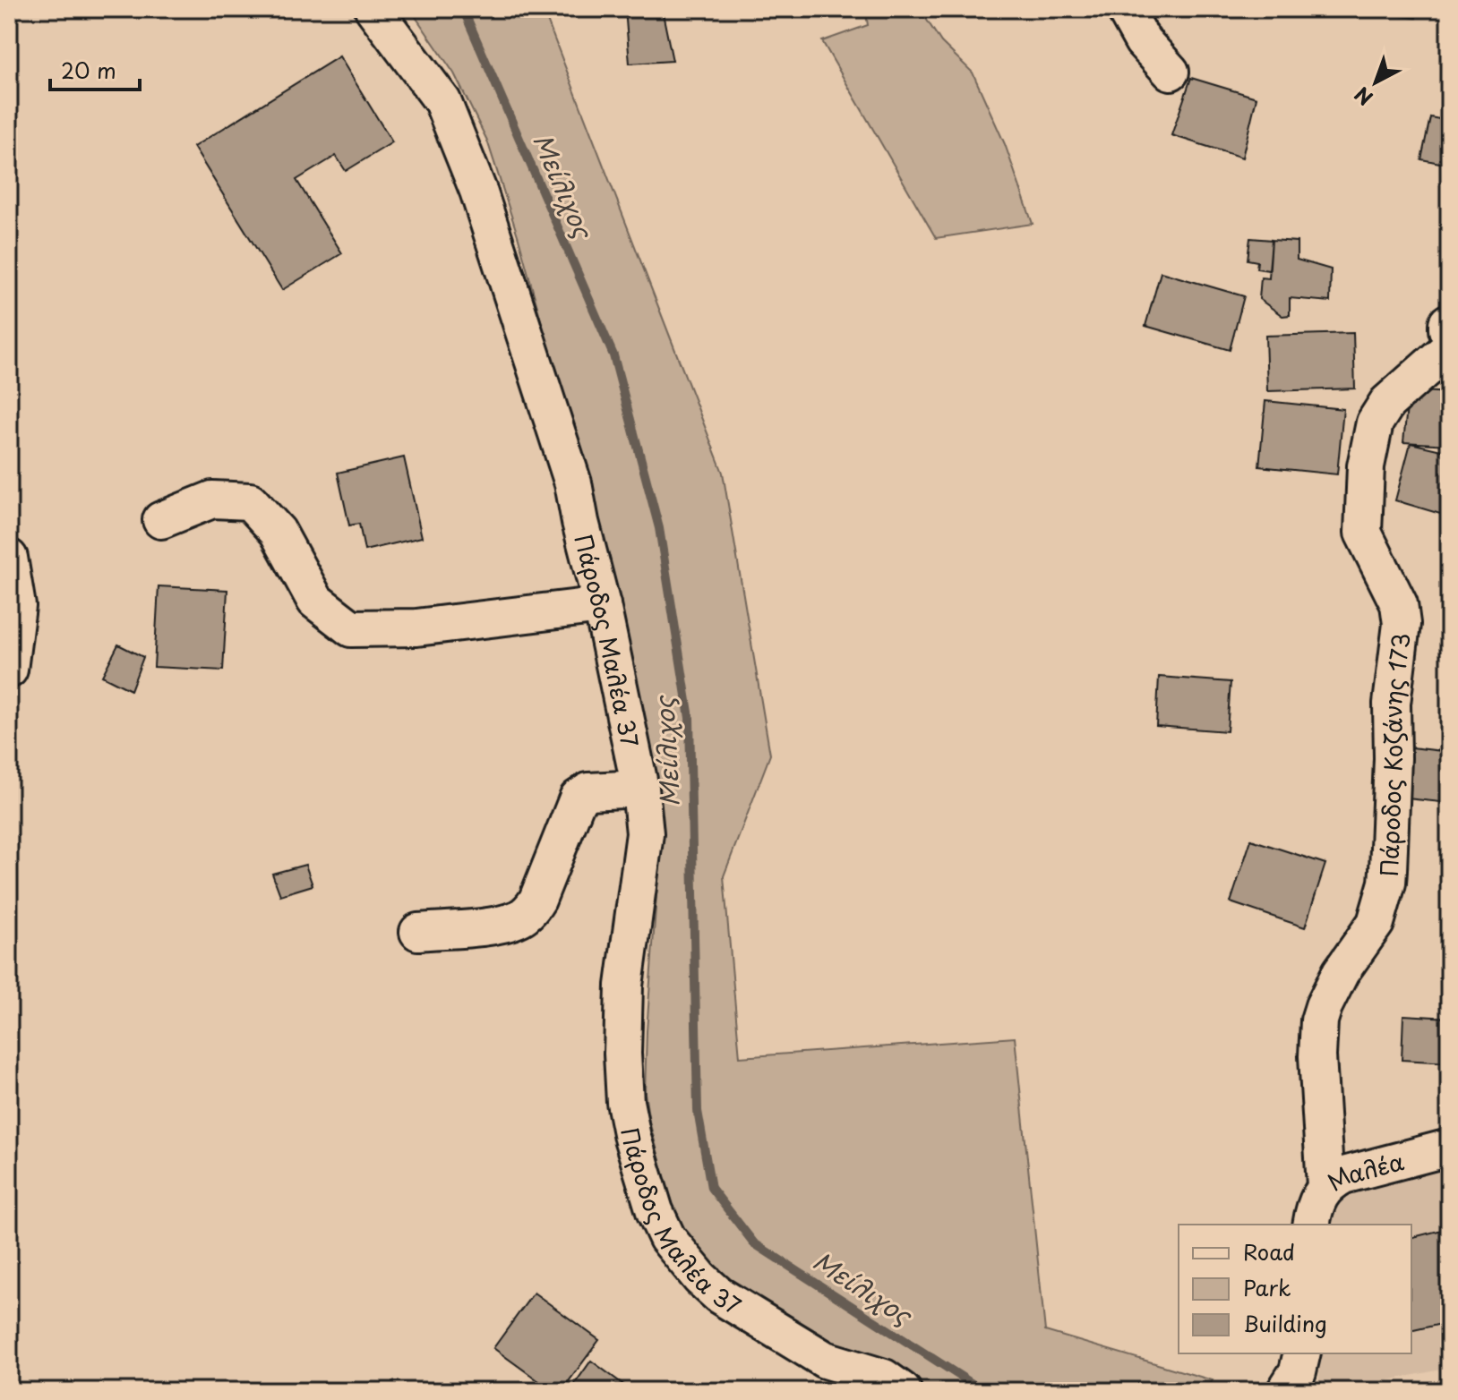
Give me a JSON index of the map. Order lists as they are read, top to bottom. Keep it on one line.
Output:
{"streets":{"street":["Πάροδος Μαλέα 37","Πάροδος Κοζάνης 173","Μαλέα"]},"crossings":[["Πάροδος Κοζάνης 173","Μαλέα"]],"water":["Μείλιχος"],"legend":["Road","Park","Building"],"scale_bar":"20 m","north":"bottom left"}
